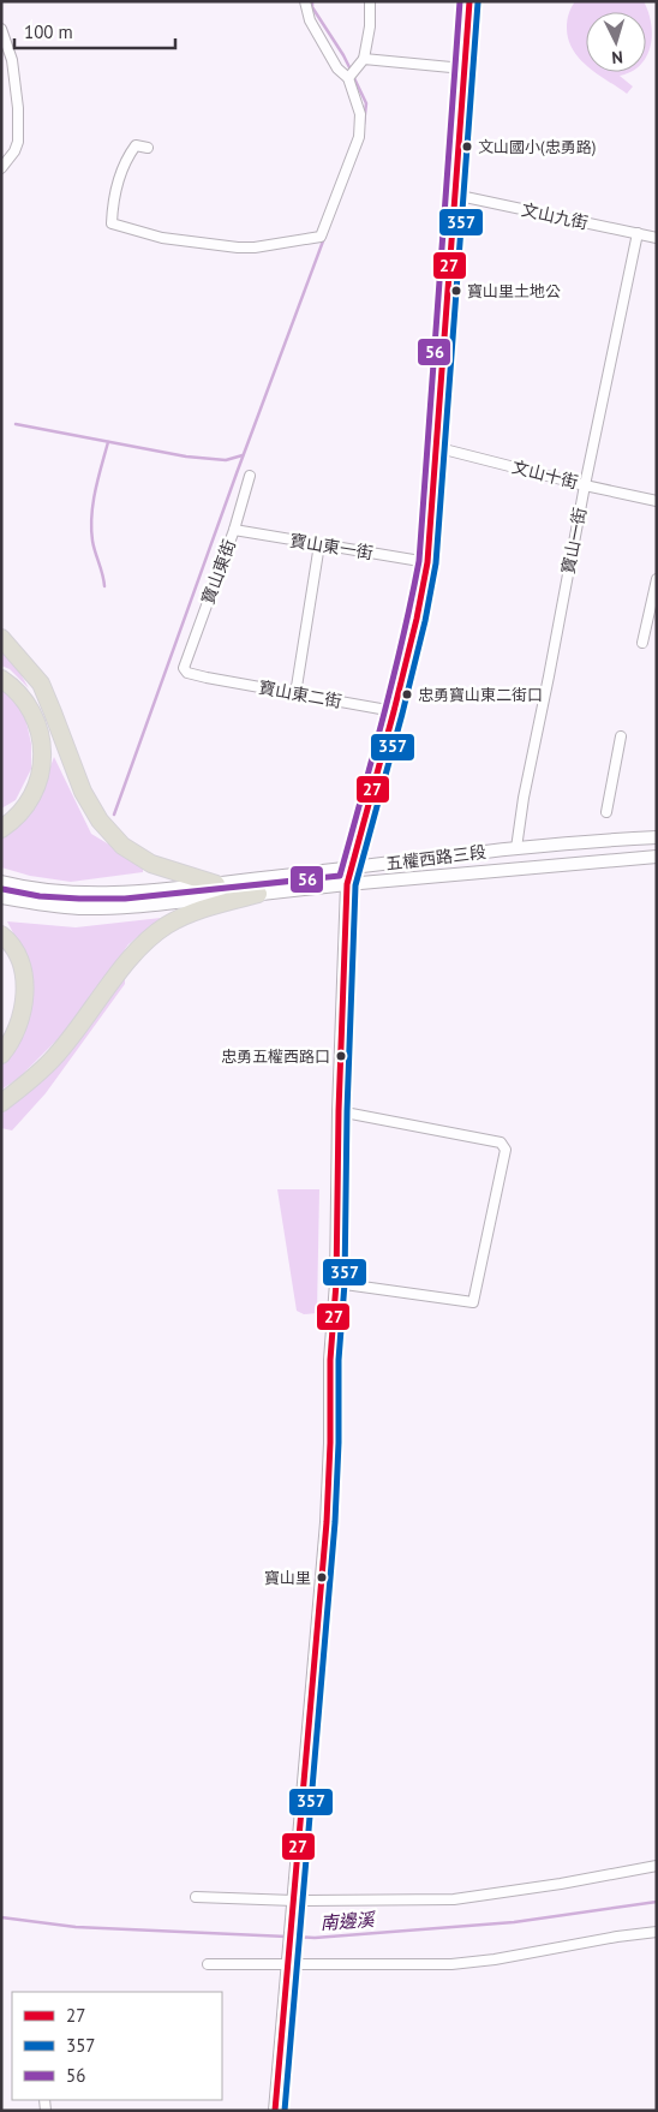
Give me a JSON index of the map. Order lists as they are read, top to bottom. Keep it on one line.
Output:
{"streets":{"main road":["五權西路三段"],"street":["文山九街","文山十街","寶山一街","寶山東一街","寶山東街","寶山東二街"]},"crossings":[["文山九街","寶山一街"],["文山十街","寶山一街"],["寶山一街","五權西路三段"],["寶山東一街","寶山東街"],["寶山東街","寶山東二街"]],"water":["南邊溪"],"places":["文山國小(忠勇路)","寶山里土地公","忠勇寶山東二街口","忠勇五權西路口","寶山里"],"lines":["transit line 27","transit line 56","transit line 357"],"legend":["27","357","56"],"scale_bar":"100 m","north":"bottom"}
